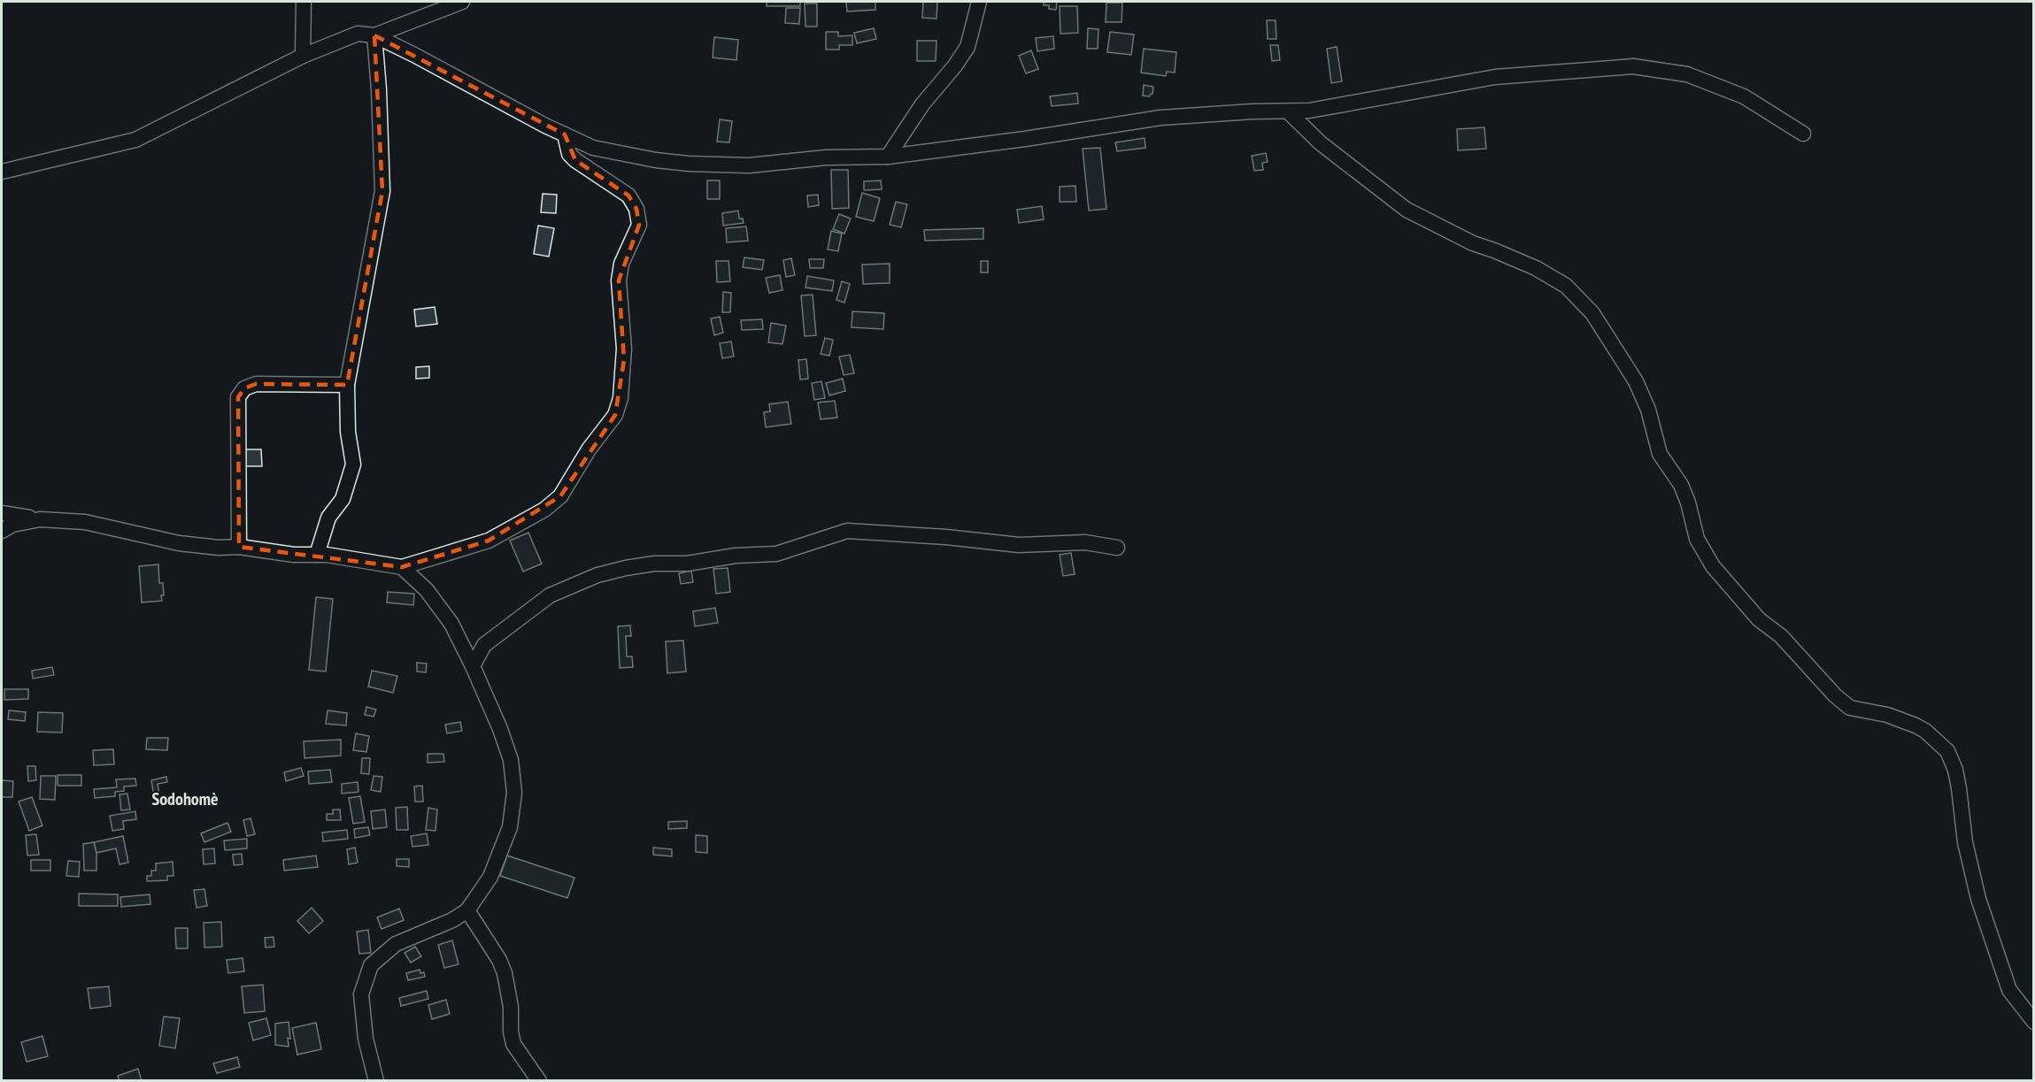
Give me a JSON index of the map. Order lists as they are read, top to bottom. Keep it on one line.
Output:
{"districts":["Sodohomè"]}
